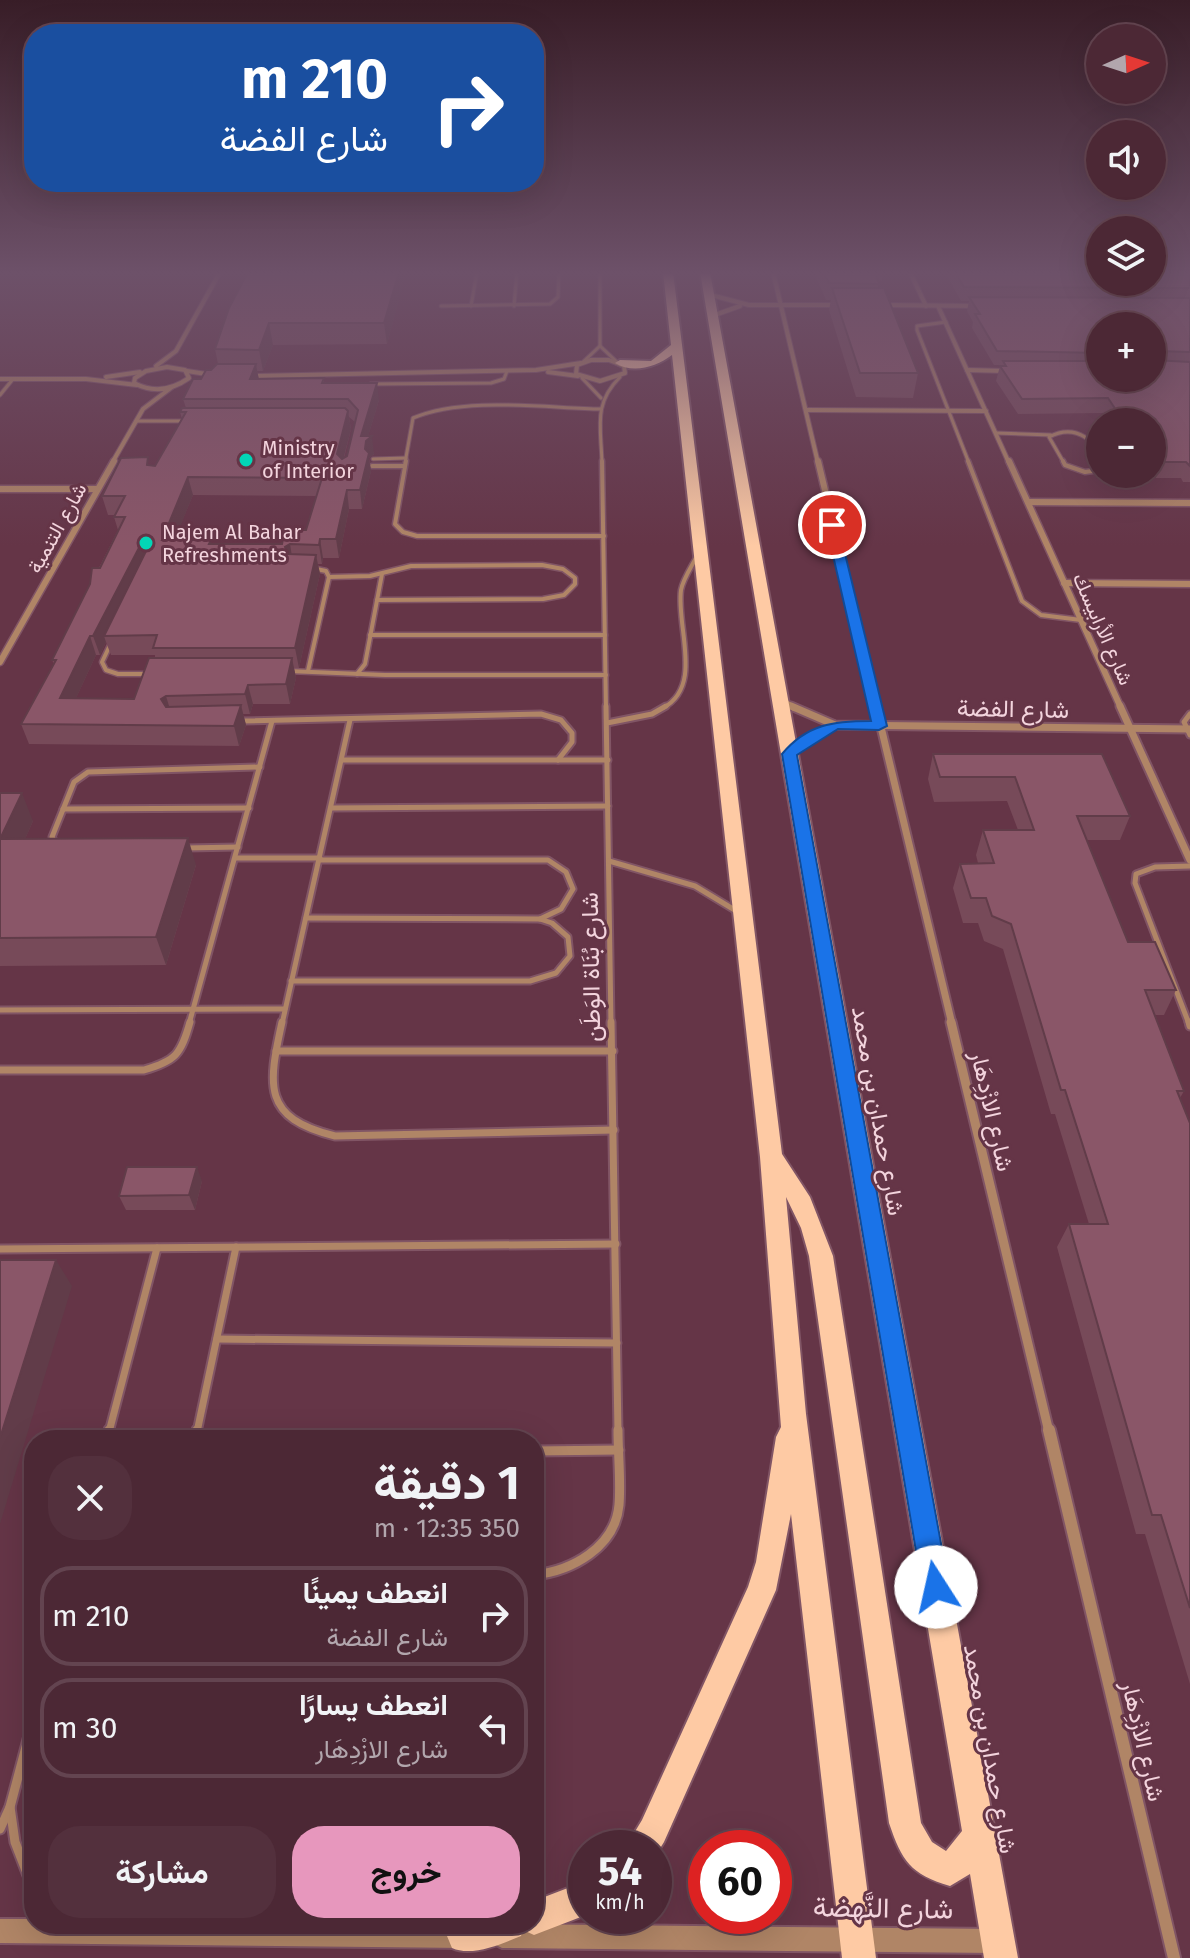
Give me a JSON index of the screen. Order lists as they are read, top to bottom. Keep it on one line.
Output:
{"streets":{"main road":["شارع حمدان بن محمد"],"street":["شارع التنمية","شارع الأرابيسك","شارع الفضة","شارع الازْدِهَار","شارع النَّهضة"],"lane":["شارع بُنَاة الوَطَن"]},"crossings":[["شارع الأرابيسك","شارع الفضة"],["شارع الفضة","شارع حمدان بن محمد"],["شارع الفضة","شارع الازْدِهَار"],["شارع حمدان بن محمد","شارع النَّهضة"]],"places":["Ministry of Interior","Najem Al Bahar Refreshments"],"north":"right","page":{"map_buttons":["+","−"],"turn":["210 m","شارع الفضة"],"heading":["1 دقيقة","350 m · 12:35"],"list":[{"name":"انعطف يمينًا","note":"شارع الفضة","value":"210 m"},{"name":"انعطف يسارًا","note":"شارع الازْدِهَار","value":"30 m"}],"buttons":["خروج","مشاركة"],"speed":"54 km/h","limit":"60"}}
